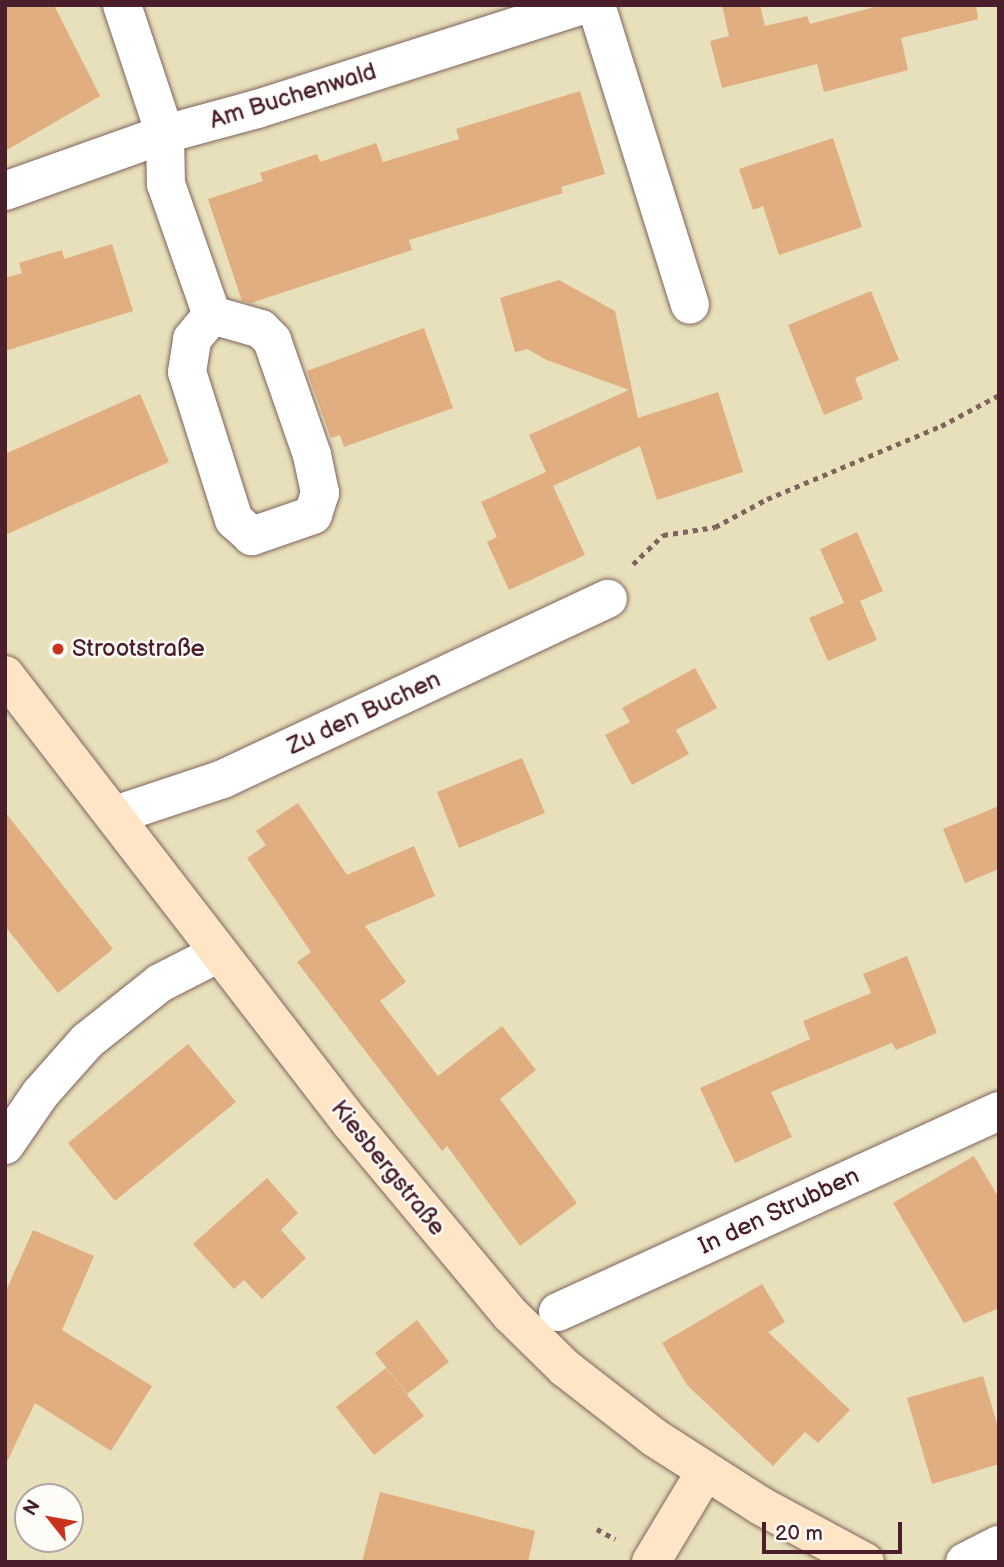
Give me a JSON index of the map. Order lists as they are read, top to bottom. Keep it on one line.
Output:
{"streets":{"street":["Am Buchenwald","Zu den Buchen","Kiesbergstraße","In den Strubben"]},"crossings":[["Zu den Buchen","Kiesbergstraße"]],"places":["Strootstraße"],"scale_bar":"20 m","north":"top left"}
